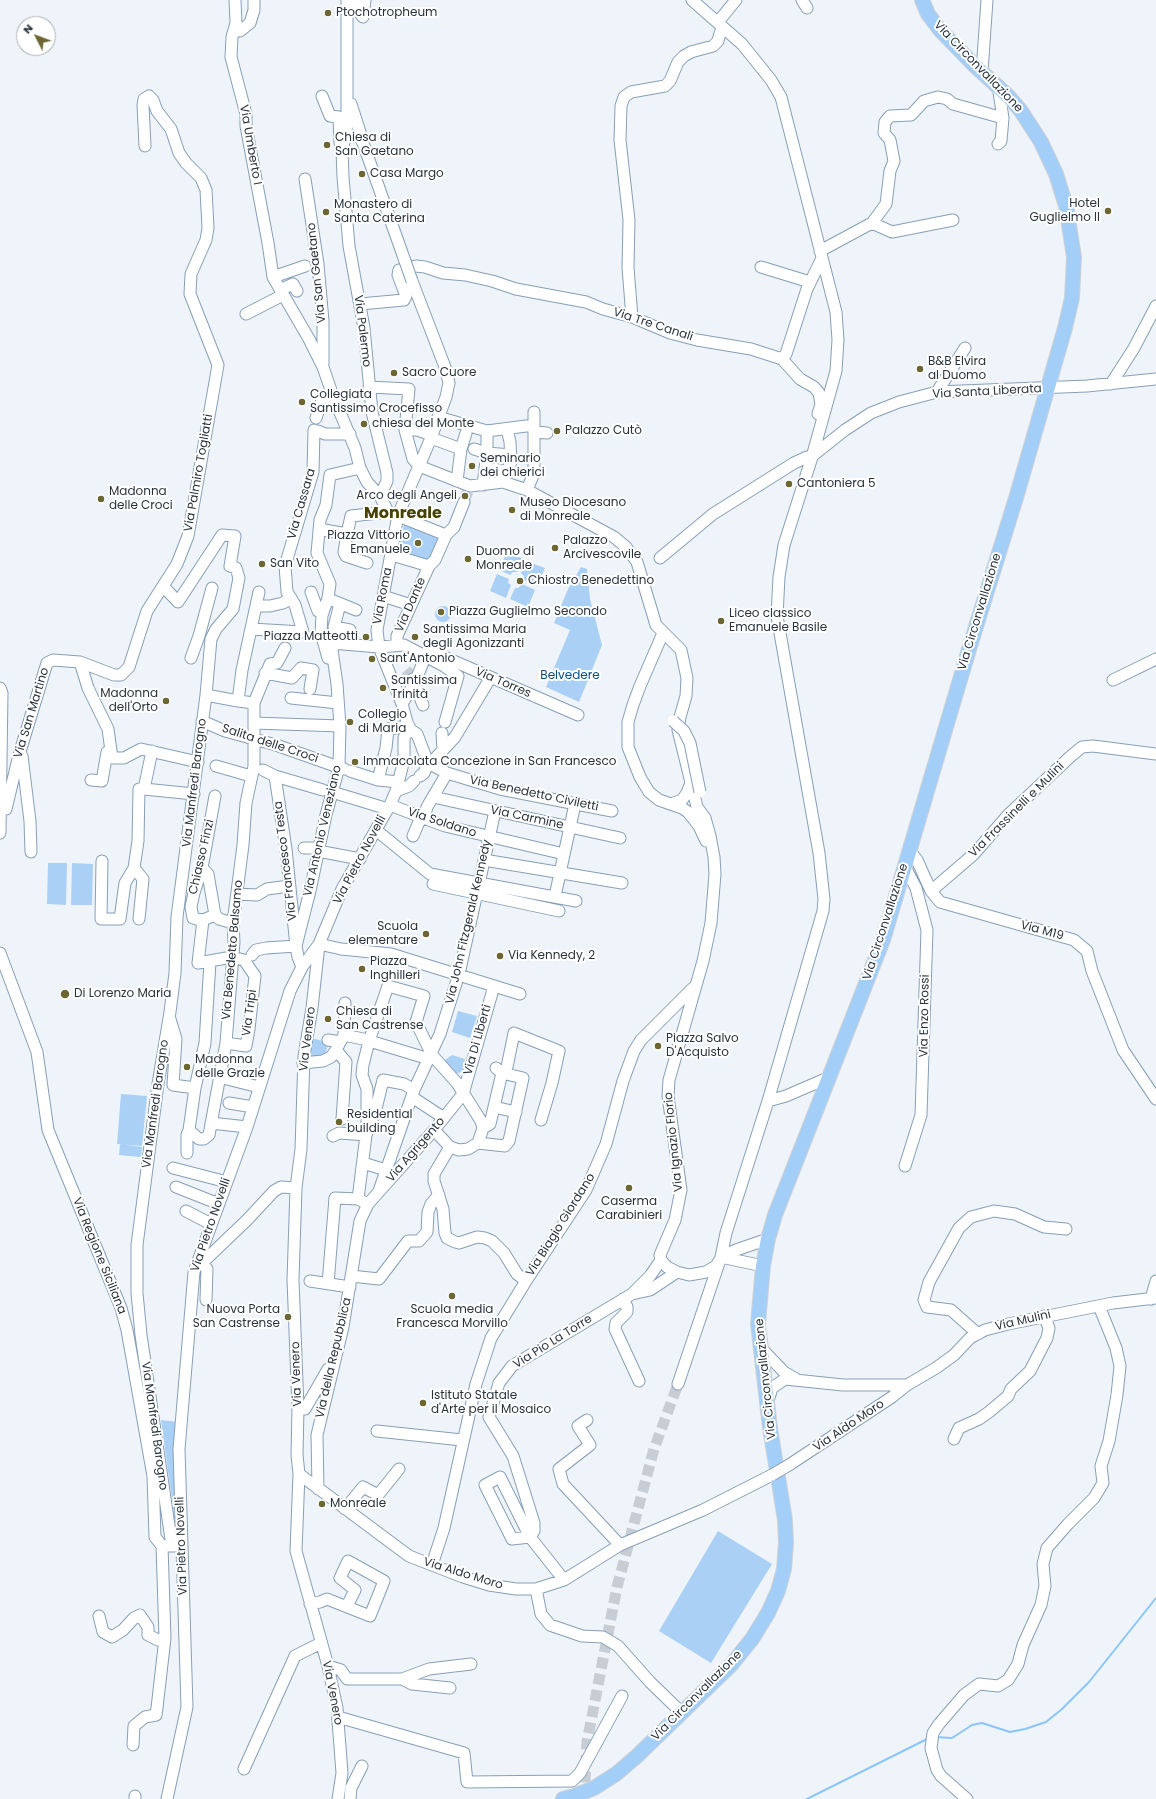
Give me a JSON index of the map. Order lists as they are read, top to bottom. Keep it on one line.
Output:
{"streets":{"main road":["Via Circonvallazione"],"street":["Via Umberto I","Via San Gaetano","Via Tre Canali","Via Palermo","Via Santa Liberata","Via Palmiro Togliatti","Via Cassara","Via Roma","Via Dante","Via Torres","Via San Martino","Salita delle Croci","Via Manfredi Barogno","Via Benedetto Civiletti","Via Frassinelli e Mulini","Via Carmine","Via Soldano","Via Antonio Veneziano","Chiasso Finzi","Via Pietro Novelli","Via Francesco Testa","Via John Fitzgerald Kennedy","Via M19","Via Benedetto Balsamo","Via Tripi","Via Enzo Rossi","Via Venero","Via Di Liberti","Via Ignazio Florio","Via Agrigento","Via Biagio Giordano","Via Regione Siciliana","Via Mulini","Via Pio La Torre","Via della Repubblica","Via Aldo Moro"]},"crossings":[["Via Circonvallazione","Via Santa Liberata"],["Via Circonvallazione","Via M19"],["Via Circonvallazione","Via Enzo Rossi"],["Via Umberto I","Via San Gaetano"],["Via Umberto I","Via Palermo"],["Via Umberto I","Via Cassara"],["Via Tre Canali","Via Roma"],["Via Palermo","Via Roma"],["Via Palmiro Togliatti","Via San Martino"],["Via Palmiro Togliatti","Via Manfredi Barogno"],["Via Roma","Via Antonio Veneziano"],["Salita delle Croci","Via Manfredi Barogno"],["Salita delle Croci","Via Antonio Veneziano"],["Salita delle Croci","Via Pietro Novelli"],["Salita delle Croci","Via Benedetto Balsamo"],["Via Manfredi Barogno","Via Pietro Novelli"],["Via Manfredi Barogno","Via Regione Siciliana"],["Via Frassinelli e Mulini","Via M19"],["Via Carmine","Via John Fitzgerald Kennedy"],["Via Soldano","Via Antonio Veneziano"],["Via Soldano","Via Pietro Novelli"],["Via Soldano","Via Francesco Testa"],["Via Soldano","Via John Fitzgerald Kennedy"],["Via Antonio Veneziano","Via Francesco Testa"],["Via Pietro Novelli","Via Francesco Testa"],["Via Pietro Novelli","Via Venero"],["Via Pietro Novelli","Via Regione Siciliana"],["Via John Fitzgerald Kennedy","Via Agrigento"],["Via John Fitzgerald Kennedy","Via della Repubblica"],["Via Benedetto Balsamo","Via Tripi"],["Via Venero","Via Aldo Moro"],["Via Di Liberti","Via Agrigento"],["Via Ignazio Florio","Via Biagio Giordano"],["Via Agrigento","Via della Repubblica"],["Via Biagio Giordano","Via Aldo Moro"],["Via Mulini","Via Aldo Moro"],["Via della Repubblica","Via Aldo Moro"]],"districts":["Monreale"],"parks":["Belvedere"],"places":["Ptochotropheum","Chiesa di San Gaetano","Casa Margo","Hotel Guglielmo II","Monastero di Santa Caterina","B&B Elvira al Duomo","Sacro Cuore","Collegiata Santissimo Crocefisso","chiesa del Monte","Palazzo Cutò","Seminario dei chierici","Cantoniera 5","Arco degli Angeli","Madonna delle Croci","Museo Diocesano di Monreale","Piazza Vittorio Emanuele","Palazzo Arcivescovile","Duomo di Monreale","San Vito","Chiostro Benedettino","Piazza Guglielmo Secondo","Liceo classico Emanuele Basile","Piazza Matteotti","Santissima Maria degli Agonizzanti","Sant'Antonio","Santissima Trinità","Madonna dell'Orto","Collegio di Maria","Immacolata Concezione in San Francesco","Scuola elementare","Via Kennedy, 2","Piazza Inghilleri","Di Lorenzo Maria","Chiesa di San Castrense","Piazza Salvo D'Acquisto","Madonna delle Grazie","Residential building","Caserma Carabinieri","Scuola media Francesca Morvillo","Nuova Porta San Castrense","Istituto Statale d'Arte per il Mosaico","Monreale"],"north":"top left"}
